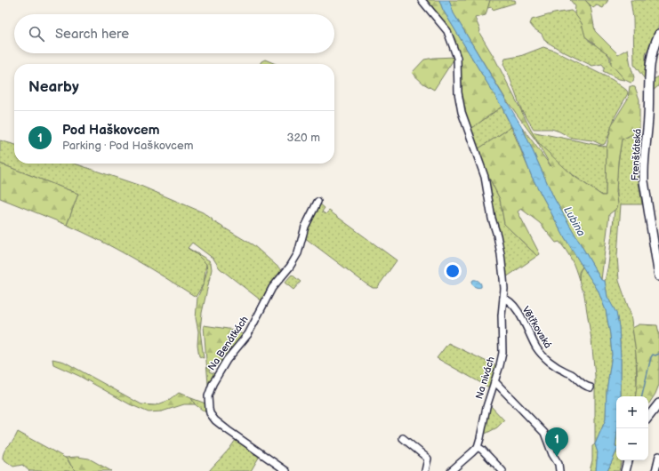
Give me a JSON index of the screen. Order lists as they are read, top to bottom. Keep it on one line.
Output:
{"streets":{"main road":["Frenštátská"],"street":["Větřkovská","Na Benátkách","Na nivách"]},"crossings":[["Větřkovská","Na nivách"]],"water":["Lubina"],"page":{"search":"Search here","heading":"Nearby","list":[{"mark":"1","name":"Pod Haškovcem","note":"Parking · Pod Haškovcem","value":"320 m"}],"map_buttons":["+","−"],"pins":"1"}}
